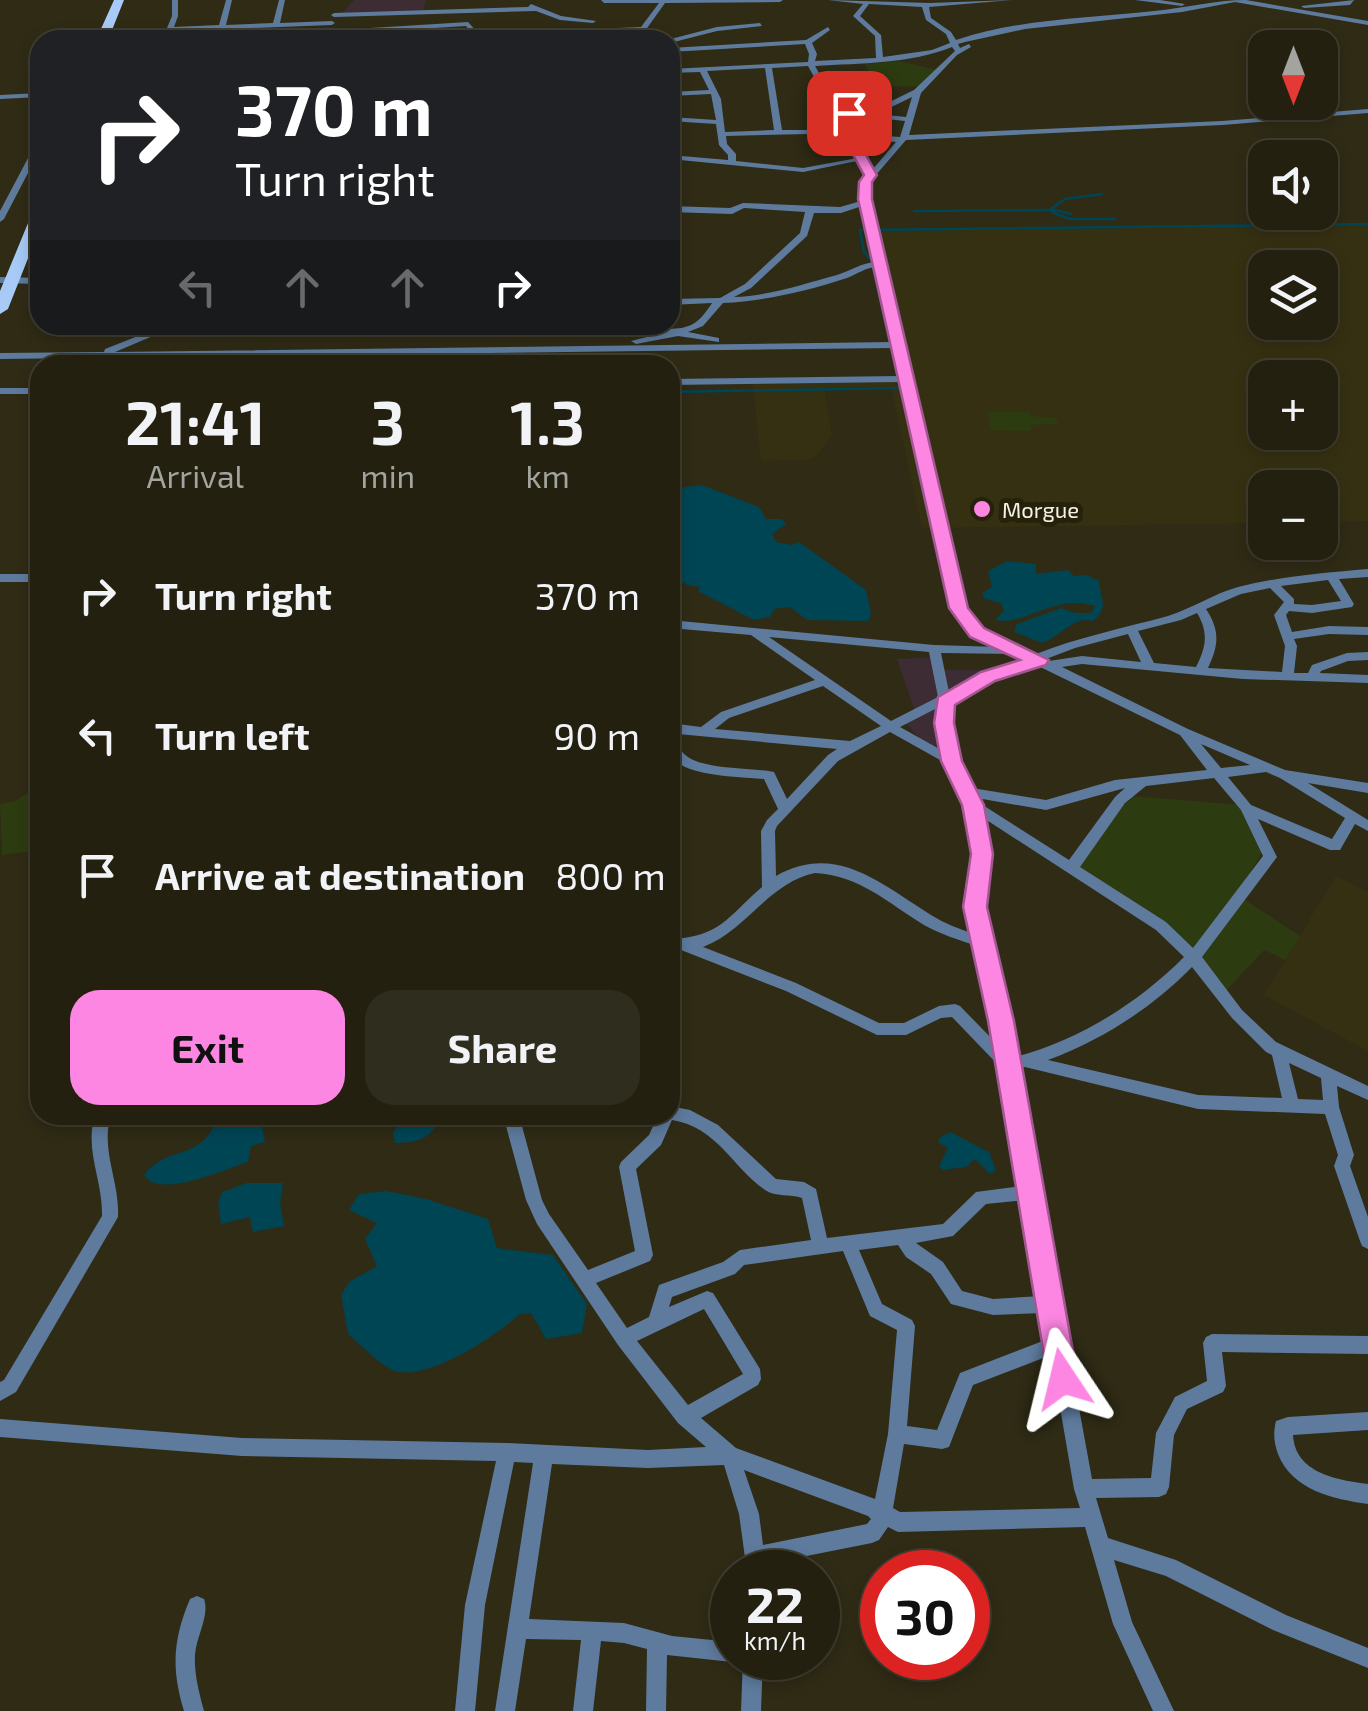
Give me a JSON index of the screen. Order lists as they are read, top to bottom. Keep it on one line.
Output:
{"places":["Morgue"],"north":"bottom","page":{"map_buttons":["+","−"],"turn":["370 m","Turn right"],"eta":["21:41","Arrival","3","min","1.3","km"],"list":[{"name":"Turn right","value":"370 m"},{"name":"Turn left","value":"90 m"},{"name":"Arrive at destination","value":"800 m"}],"buttons":["Exit","Share"],"speed":"22 km/h","limit":"30"}}
